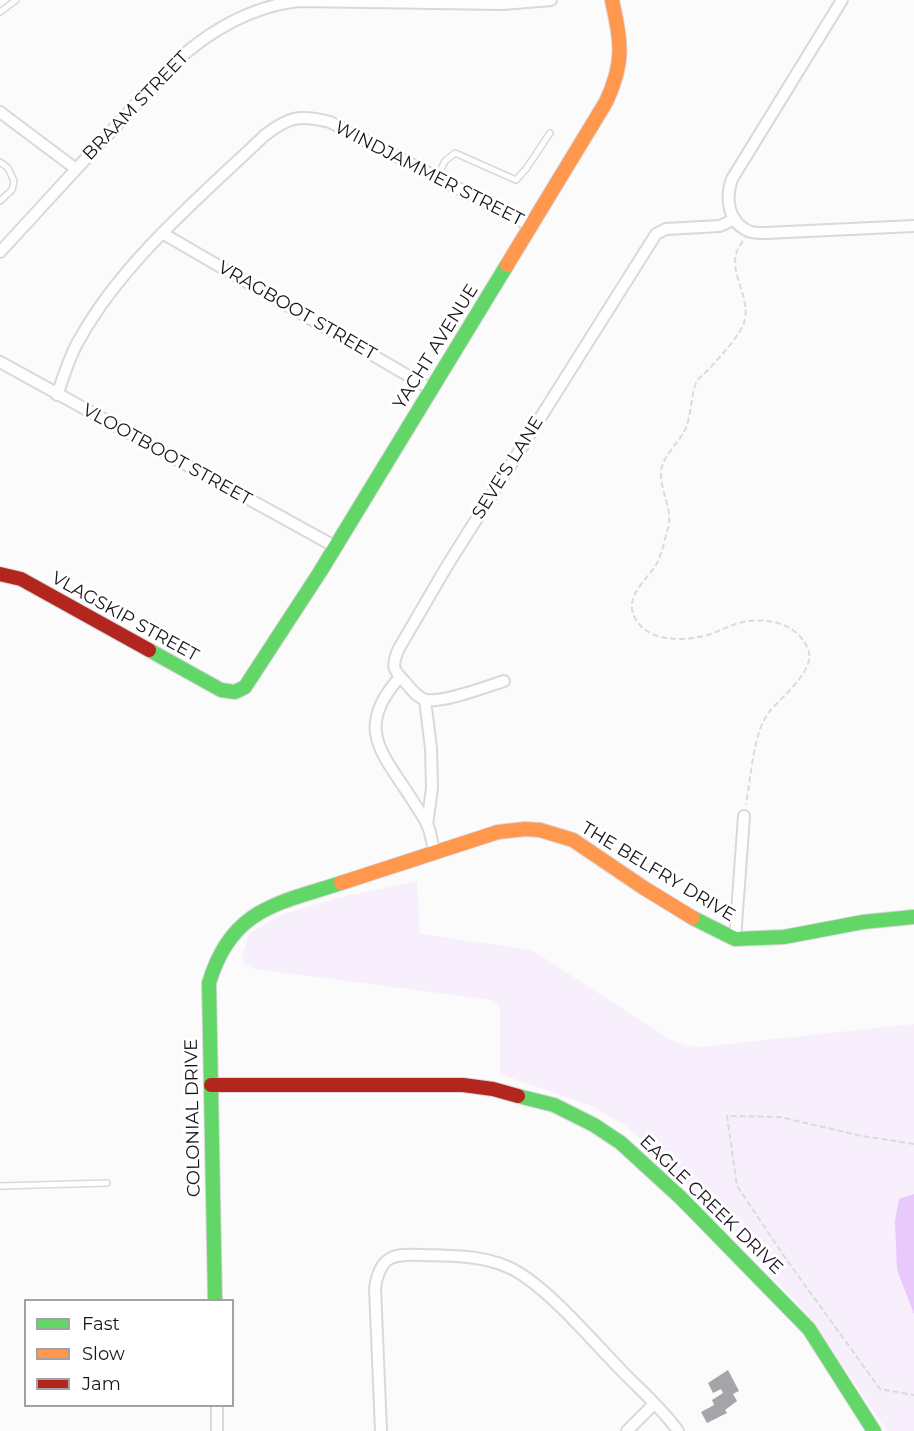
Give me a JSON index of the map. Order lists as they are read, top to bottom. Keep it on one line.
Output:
{"streets":{"street":["BRAAM STREET","WINDJAMMER STREET","VRAGBOOT STREET","YACHT AVENUE","VLOOTBOOT STREET","SEVE'S LANE","VLAGSKIP STREET","THE BELFRY DRIVE","COLONIAL DRIVE","EAGLE CREEK DRIVE"]},"crossings":[["WINDJAMMER STREET","VRAGBOOT STREET"],["WINDJAMMER STREET","YACHT AVENUE"],["VRAGBOOT STREET","YACHT AVENUE"],["YACHT AVENUE","VLOOTBOOT STREET"],["YACHT AVENUE","VLAGSKIP STREET"],["THE BELFRY DRIVE","COLONIAL DRIVE"],["COLONIAL DRIVE","EAGLE CREEK DRIVE"]],"legend":["Fast","Slow","Jam"]}
